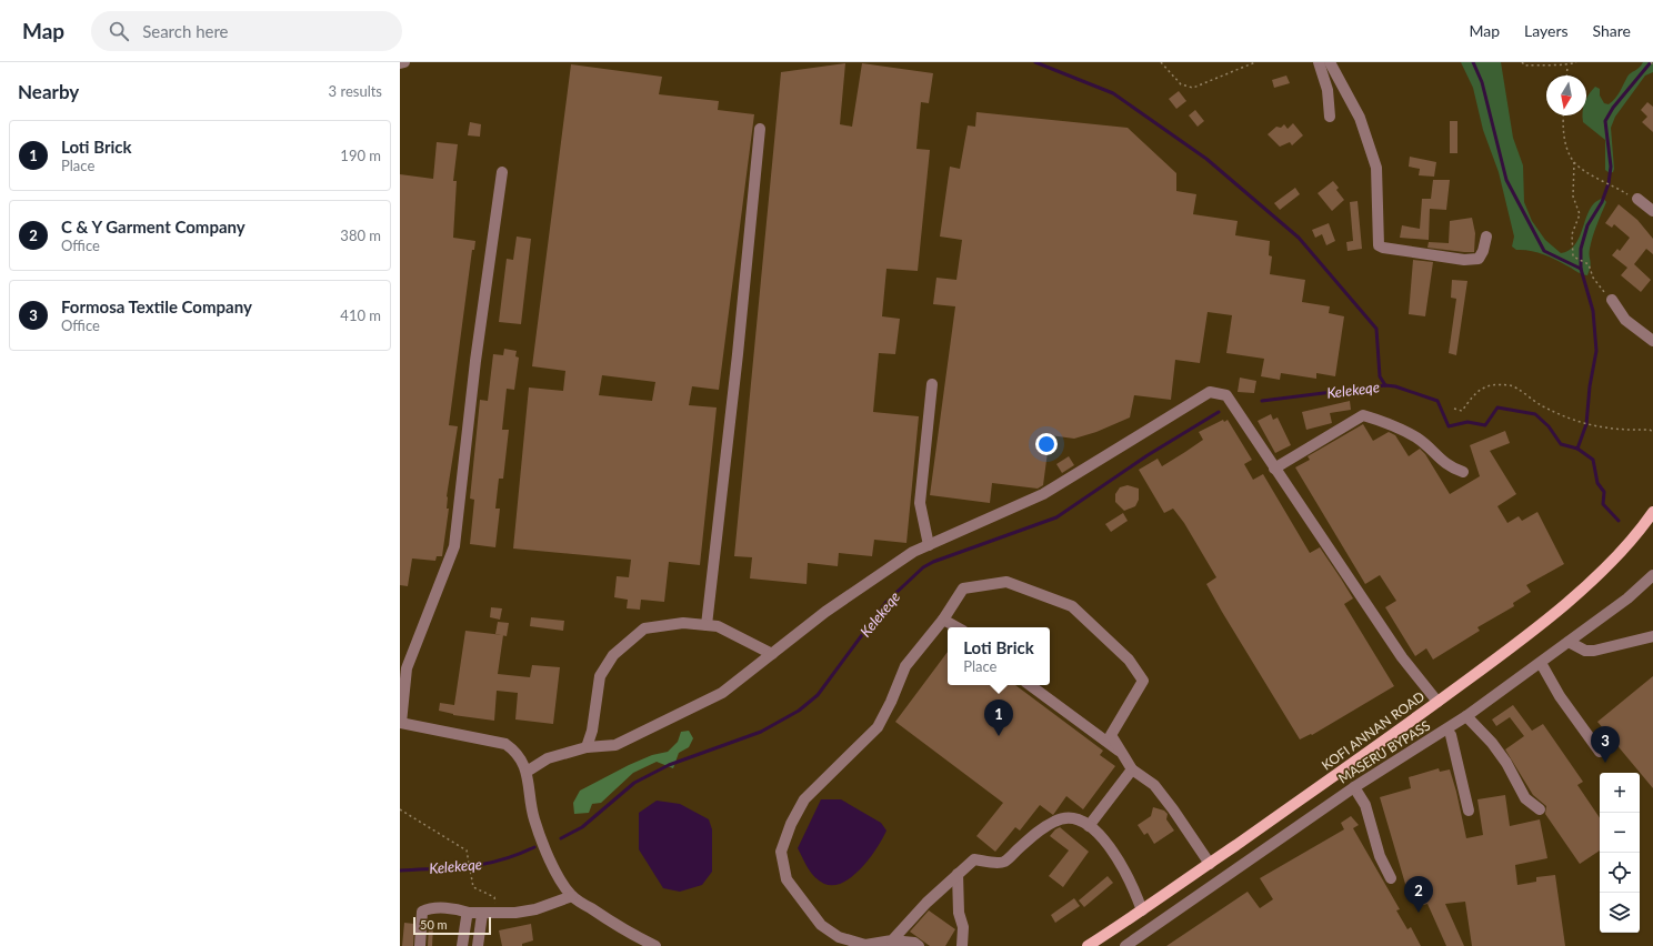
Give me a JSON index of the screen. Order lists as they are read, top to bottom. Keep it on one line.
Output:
{"streets":{"main road":["KOFI ANNAN ROAD"],"street":["MASERU BYPASS"]},"water":["Kelekeqe"],"scale_bar":"50 m","north":"bottom","page":{"header":"Map","search":"Search here","nav":["Map","Layers","Share"],"heading":["Nearby","3 results"],"list":[{"mark":"1","name":"Loti Brick","note":"Place","value":"190 m"},{"mark":"2","name":"C & Y Garment Company","note":"Office","value":"380 m"},{"mark":"3","name":"Formosa Textile Company","note":"Office","value":"410 m"}],"popup":["Loti Brick","Place"],"pins":["1","3","2"],"map_buttons":["+","−"],"scale":"50 m"}}
